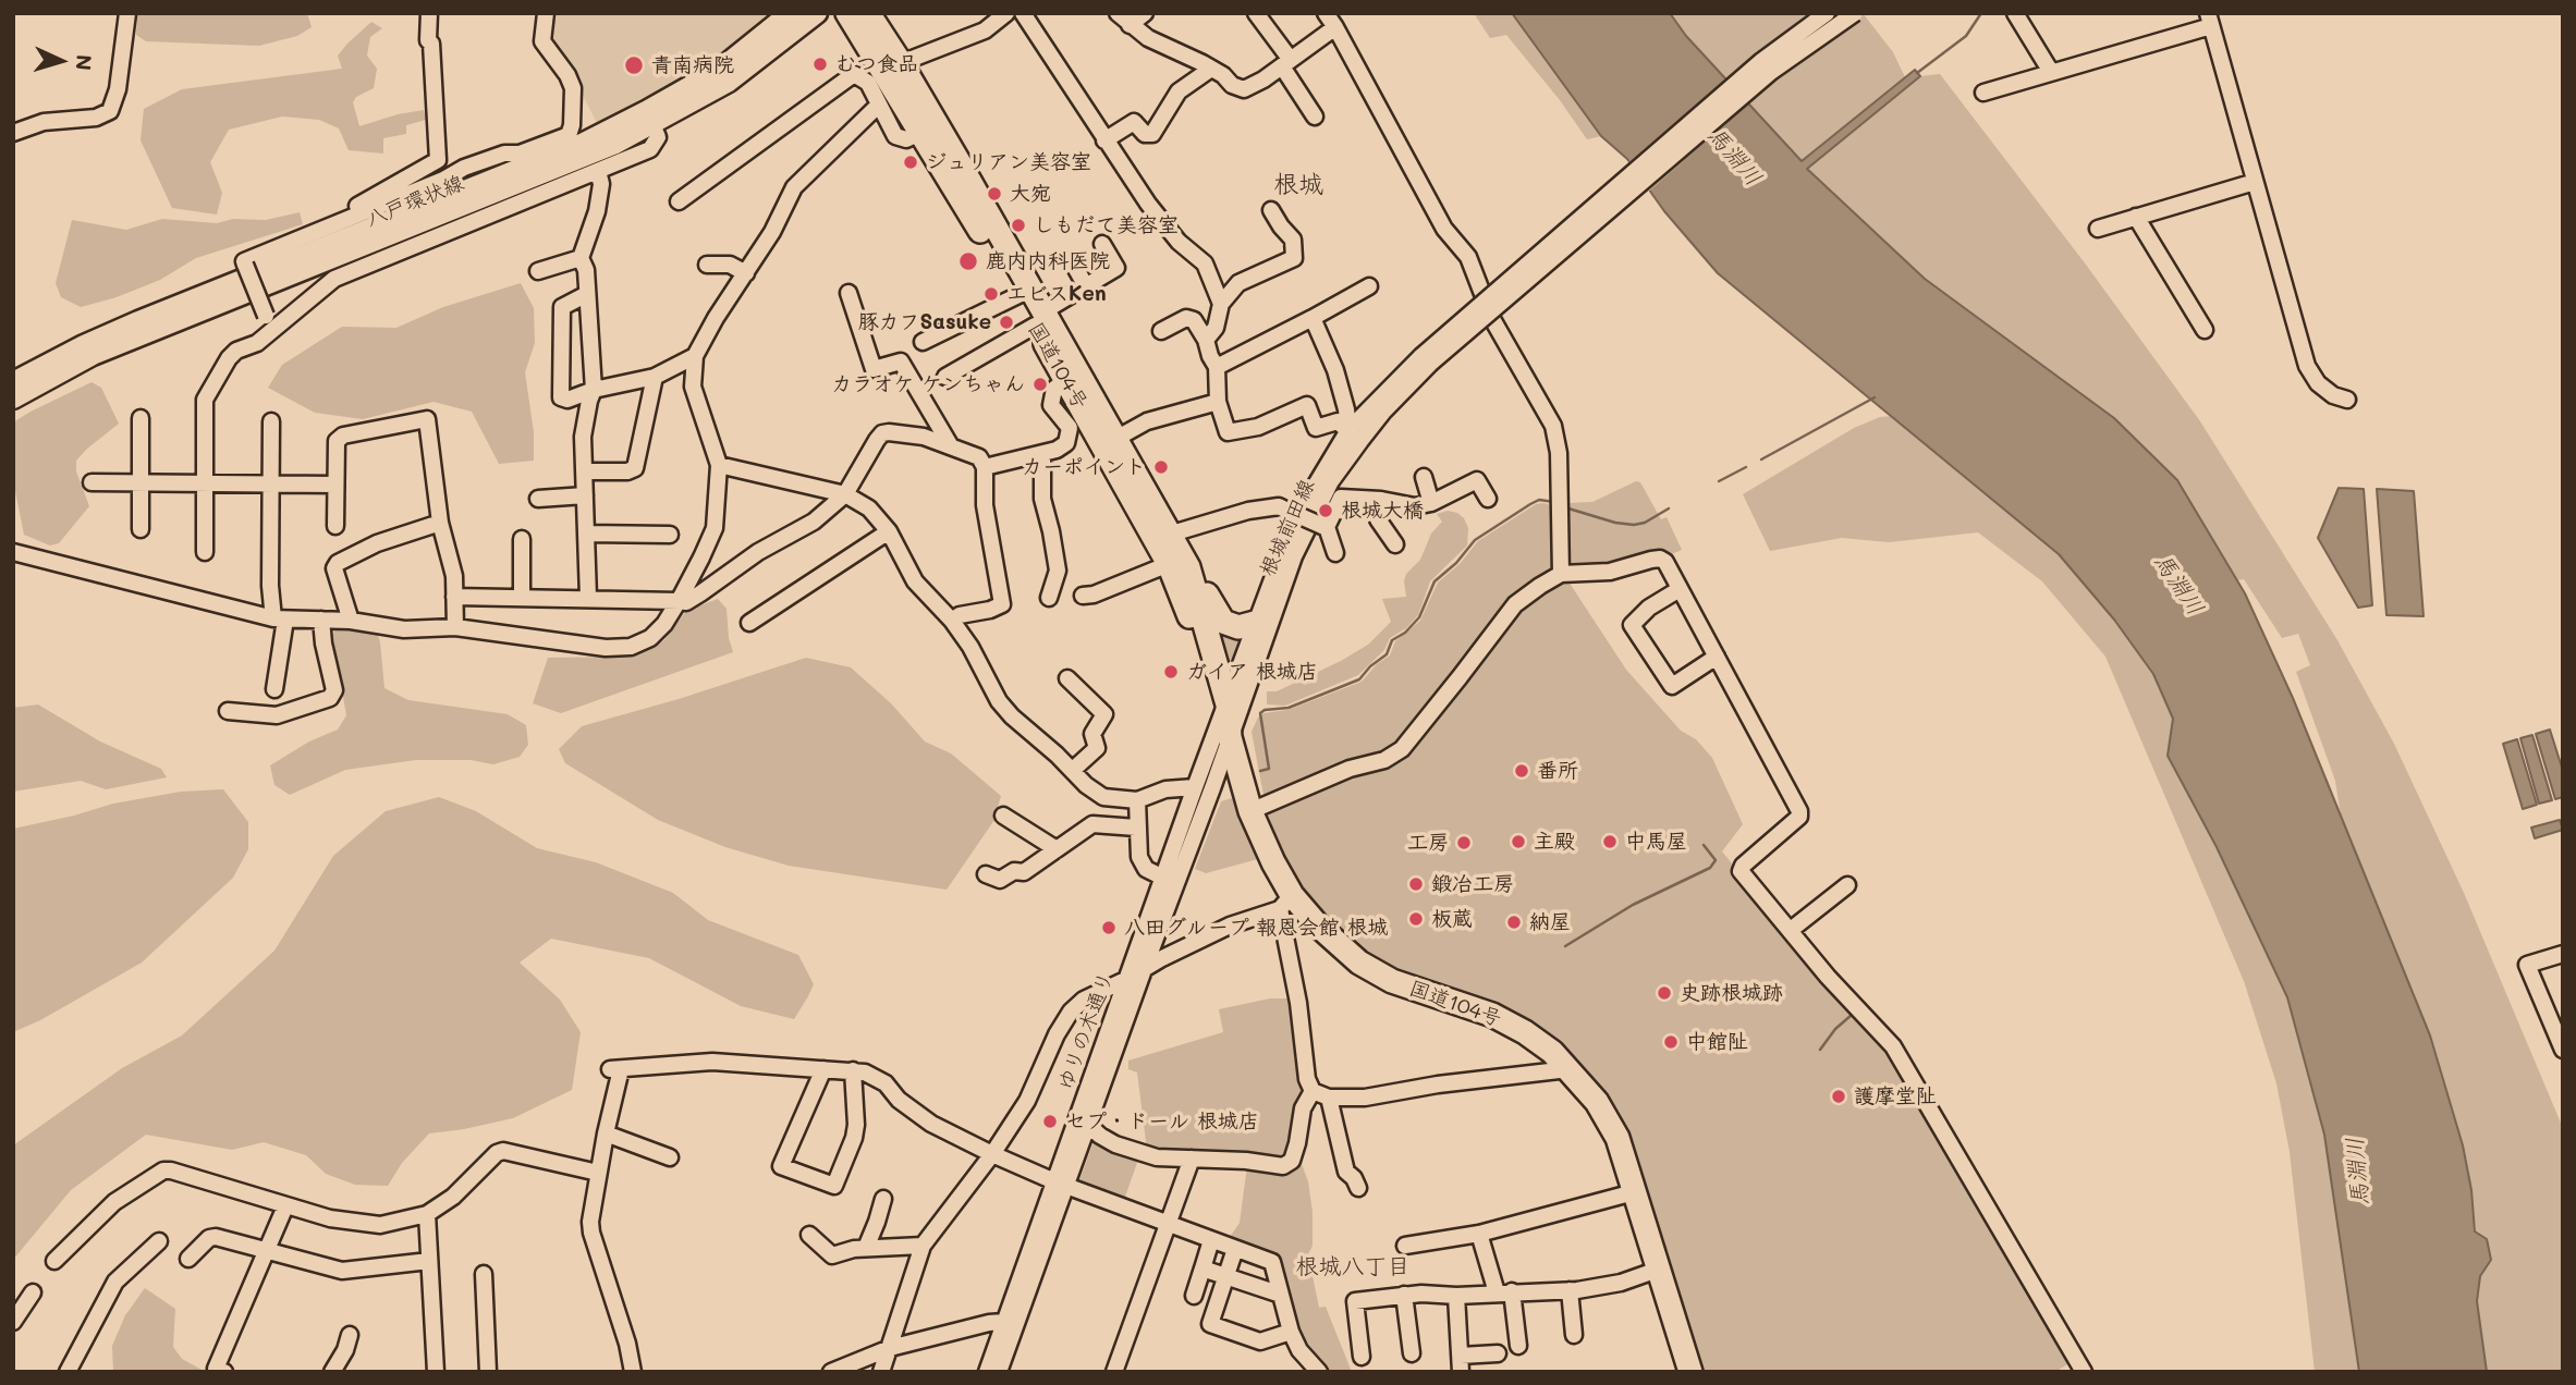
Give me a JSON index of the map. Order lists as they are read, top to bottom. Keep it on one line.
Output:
{"streets":{"highway":["国道104号"],"main road":["八戸環状線"],"street":["根城前田線","ゆりの木通り"]},"crossings":[["国道104号","根城前田線"],["国道104号","ゆりの木通り"],["根城前田線","ゆりの木通り"]],"districts":["根城","根城八丁目"],"water":["馬淵川"],"places":["むつ食品","青南病院","ジュリアン美容室","大宛","しもだて美容室","鹿内内科医院","エビスKen","豚カフSasuke","カラオケ ケンちゃん","カーポイント","根城大橋","ガイア 根城店","番所","主殿","中馬屋","工房","鍛冶工房","板蔵","納屋","八田グループ 報恩会館 根城","史跡根城跡","中館阯","護摩堂阯","セプ・ドール 根城店"],"north":"right"}
